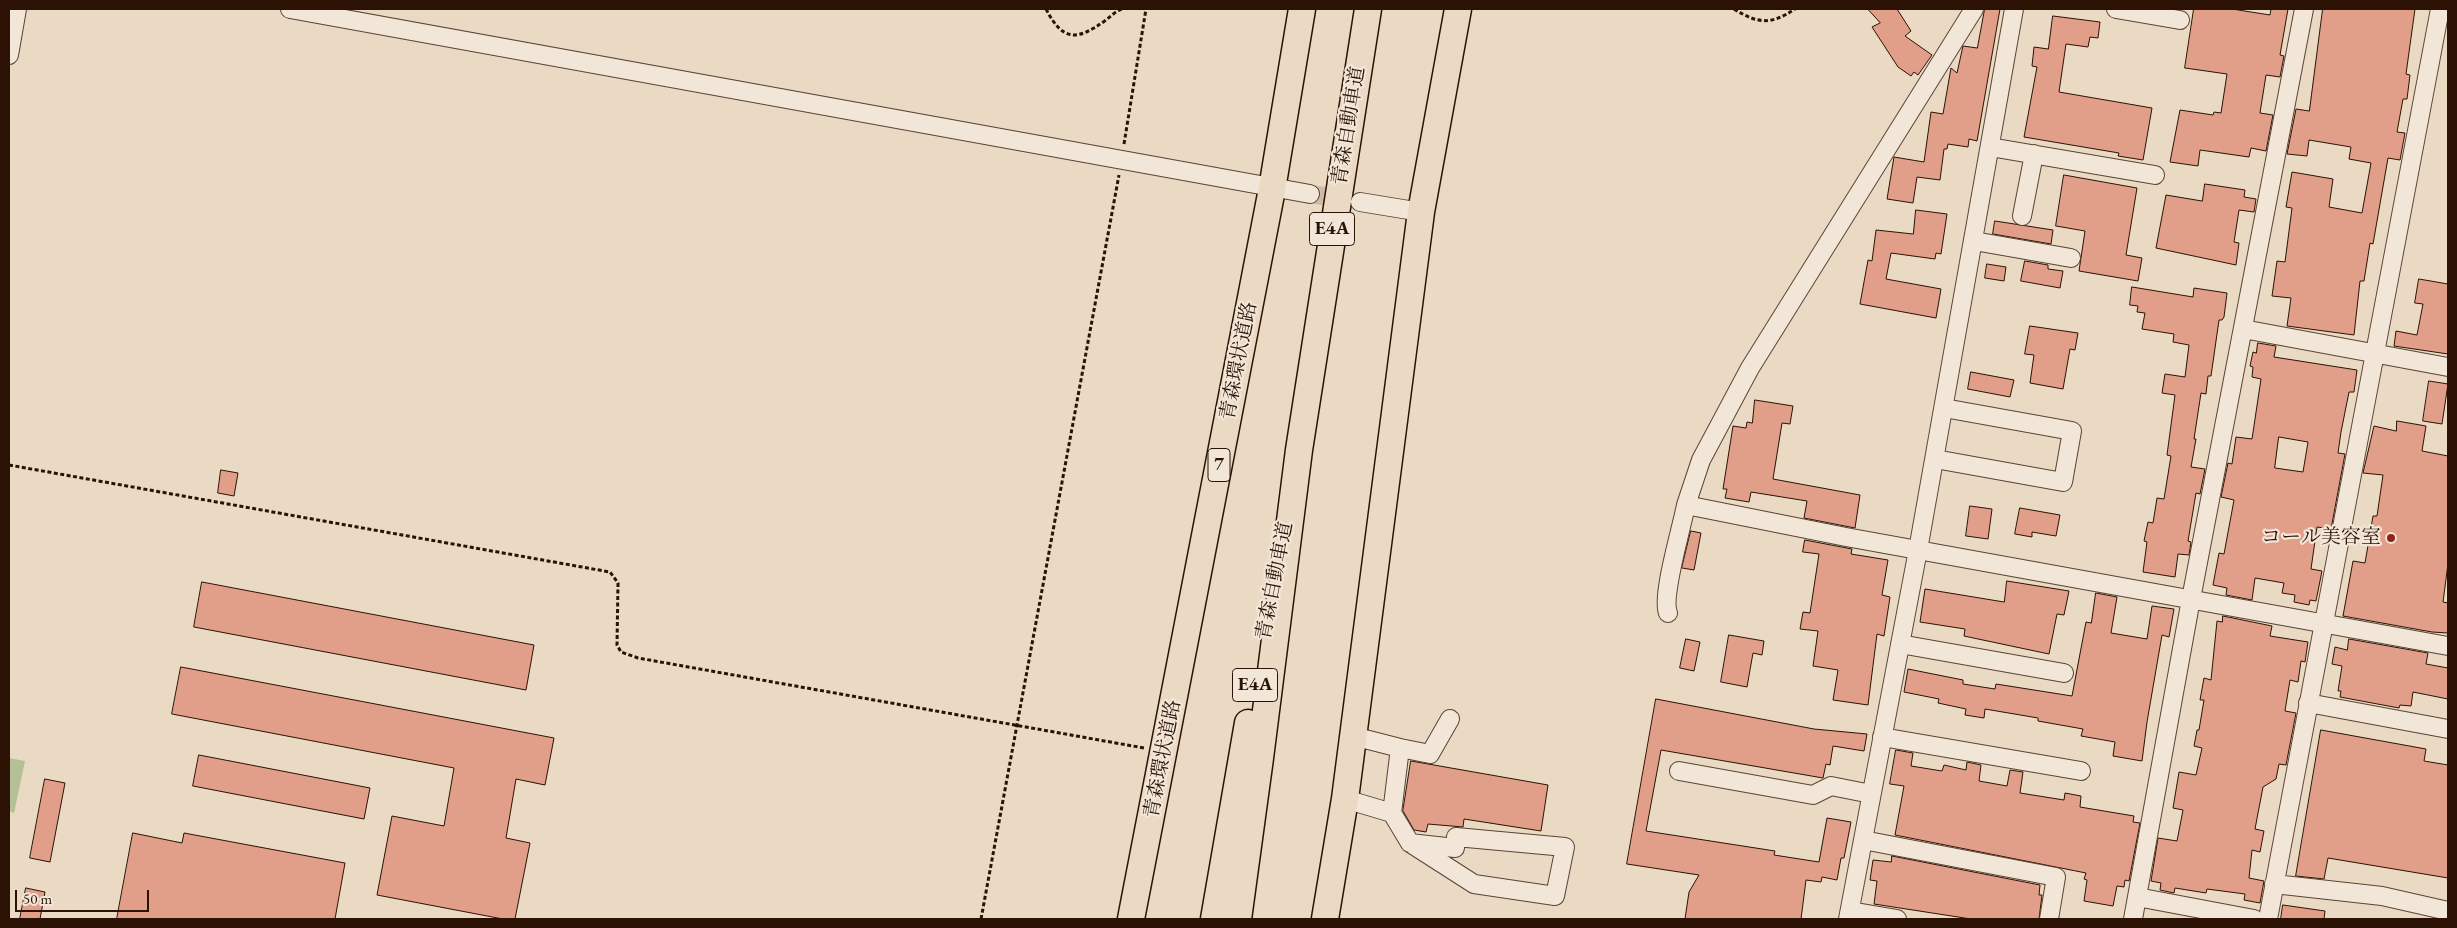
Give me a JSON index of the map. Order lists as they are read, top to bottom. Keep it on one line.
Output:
{"streets":{"highway":["青森自動車道","E4A","青森環状道路","7"]},"places":["コール美容室"],"scale_bar":"50 m"}
